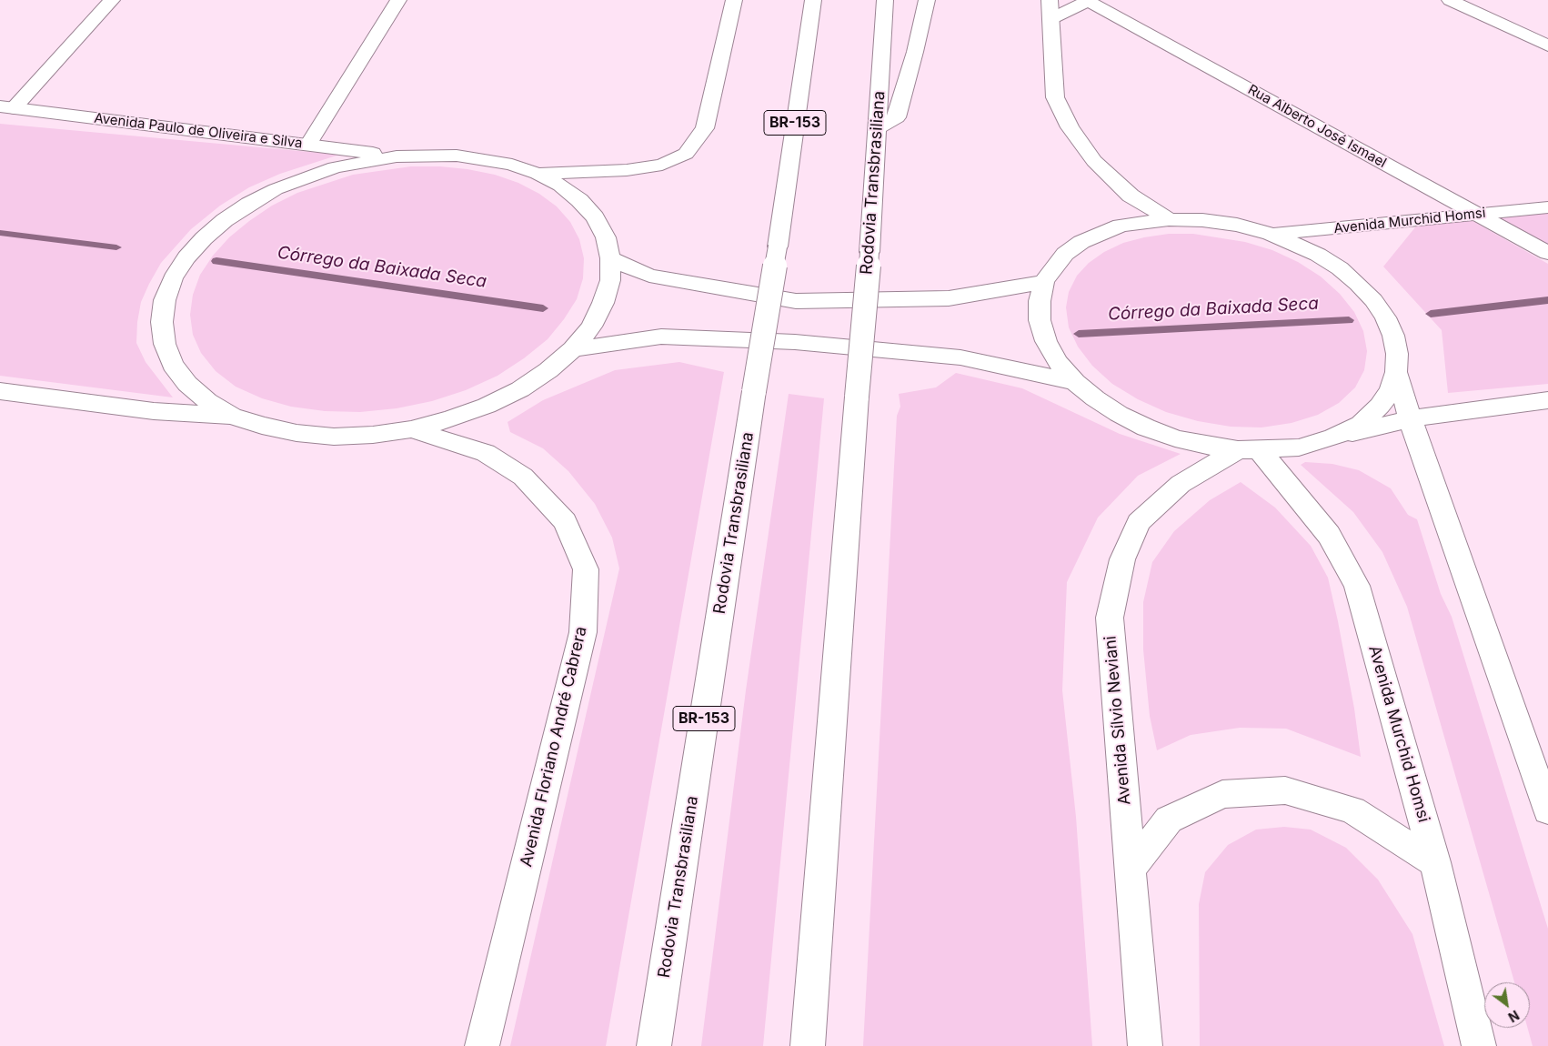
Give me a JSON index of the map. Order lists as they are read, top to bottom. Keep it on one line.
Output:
{"streets":{"main road":["BR-153","Rua Alberto José Ismael","Avenida Paulo de Oliveira e Silva","Rodovia Transbrasiliana","Avenida Murchid Homsi","Avenida Sílvio Neviani","Avenida Floriano André Cabrera"]},"crossings":[["Rua Alberto José Ismael","Avenida Murchid Homsi"],["Avenida Murchid Homsi","Avenida Sílvio Neviani"]],"water":["Córrego da Baixada Seca"],"north":"bottom right"}
